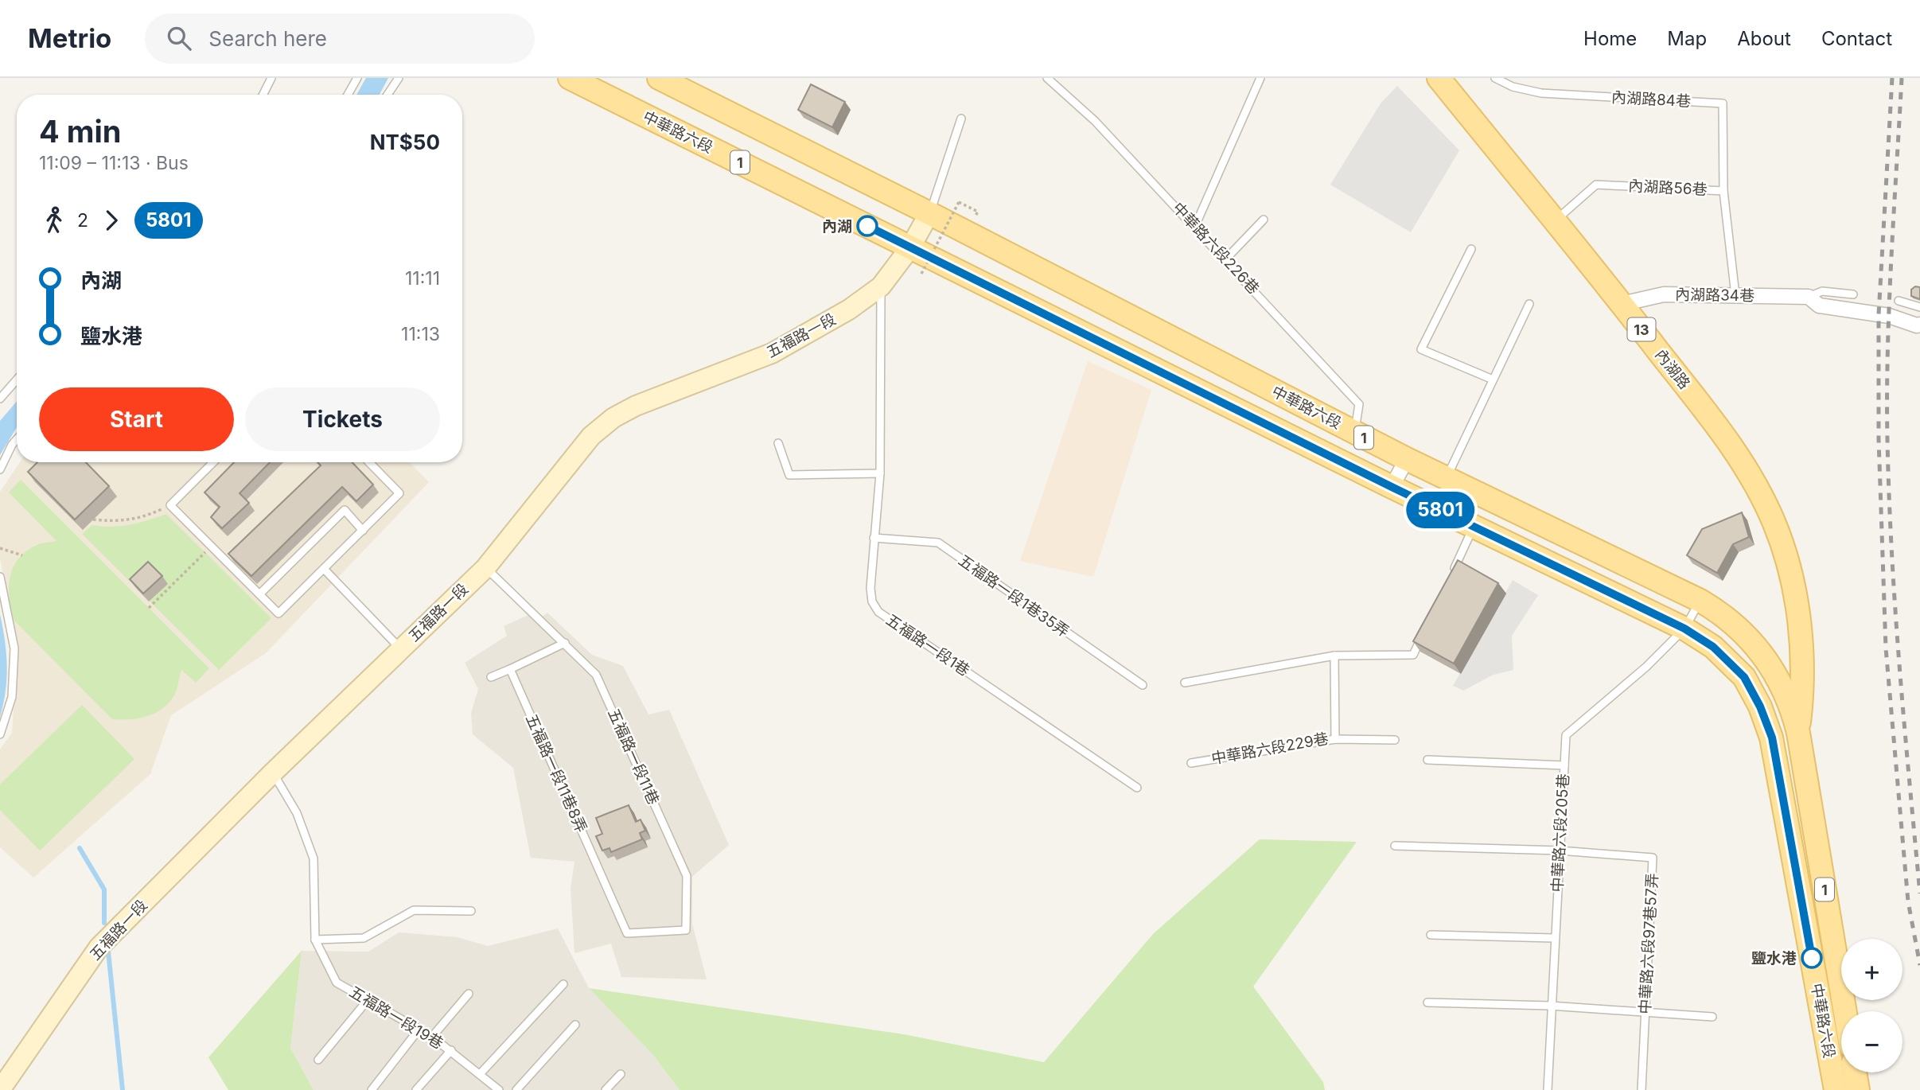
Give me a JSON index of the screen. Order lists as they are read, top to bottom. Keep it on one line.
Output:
{"streets":{"main road":["中華路六段","1","13","五福路一段","內湖路"],"street":["內湖路34巷"],"lane":["內湖路84巷","內湖路56巷","中華路六段226巷","五福路一段1巷35弄","五福路一段1巷","中華路六段229巷","五福路一段11巷","五福路一段11巷8弄","中華路六段205巷","中華路六段97巷57弄","五福路一段19巷"]},"crossings":[["內湖路84巷","內湖路56巷"],["中華路六段","中華路六段226巷"],["中華路六段","五福路一段"],["中華路六段","內湖路"],["中華路六段","中華路六段205巷"],["內湖路56巷","內湖路34巷"],["內湖路56巷","內湖路"],["內湖路34巷","內湖路"],["五福路一段","五福路一段1巷"],["五福路一段","五福路一段11巷"],["五福路一段","五福路一段19巷"],["五福路一段1巷35弄","五福路一段1巷"],["五福路一段11巷","五福路一段11巷8弄"],["中華路六段205巷","中華路六段97巷57弄"]],"places":["內湖","鹽水港"],"lines":["bus line 5801"],"page":{"header":"Metrio","search":"Search here","nav":["Home","Map","About","Contact"],"on_map":"5801","heading":["4 min","11:09 – 11:13 · Bus","NT$50"],"legs":["2","5801"],"list":[{"name":"內湖","value":"11:11"},{"name":"鹽水港","value":"11:13"}],"buttons":["Start","Tickets"],"map_buttons":["+","−"]}}
